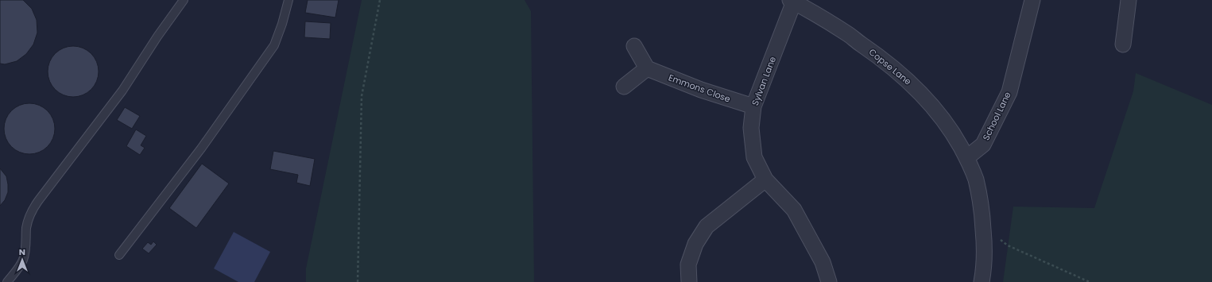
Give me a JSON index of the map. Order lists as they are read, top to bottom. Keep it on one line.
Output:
{"streets":{"street":["Copse Lane","Sylvan Lane","Emmons Close","School Lane"]},"crossings":[["Copse Lane","Sylvan Lane"],["Copse Lane","School Lane"],["Sylvan Lane","Emmons Close"]],"north":"top"}
